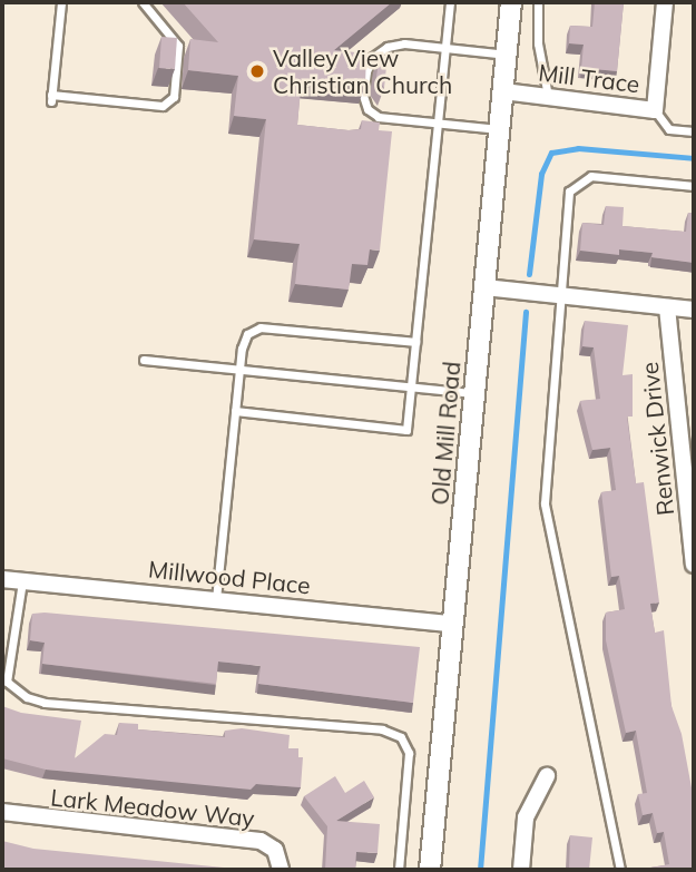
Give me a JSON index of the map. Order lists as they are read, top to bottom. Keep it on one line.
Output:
{"streets":{"street":["Mill Trace","Old Mill Road","Renwick Drive","Millwood Place","Lark Meadow Way"]},"crossings":[["Mill Trace","Old Mill Road"],["Old Mill Road","Millwood Place"]],"places":["Valley View Christian Church"]}
